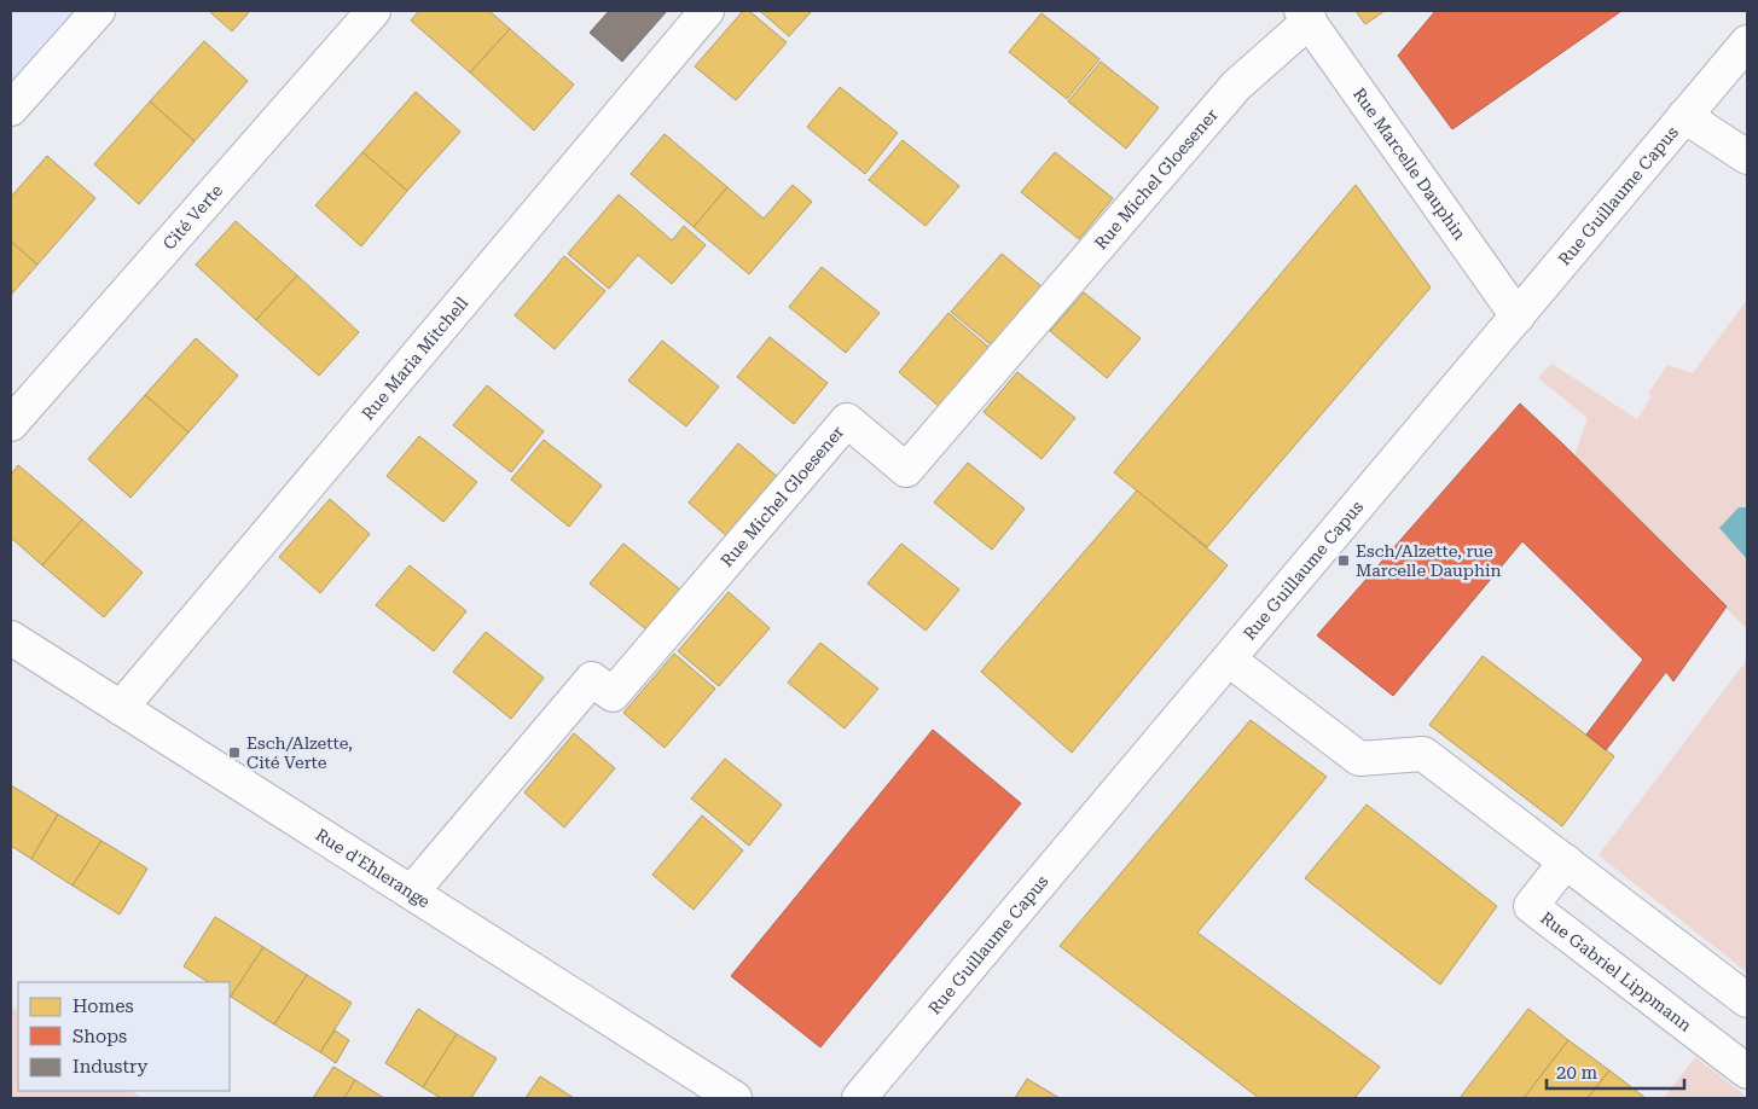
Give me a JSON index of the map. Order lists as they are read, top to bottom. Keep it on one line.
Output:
{"streets":{"street":["Rue Marcelle Dauphin","Rue Michel Gloesener","Rue Guillaume Capus","Cité Verte","Rue Maria Mitchell","Rue d'Ehlerange","Rue Gabriel Lippmann"]},"crossings":[["Rue Marcelle Dauphin","Rue Michel Gloesener"],["Rue Marcelle Dauphin","Rue Guillaume Capus"],["Rue Michel Gloesener","Rue d'Ehlerange"],["Rue Maria Mitchell","Rue d'Ehlerange"]],"places":{"transit":["Esch/Alzette, rue Marcelle Dauphin","Esch/Alzette, Cité Verte"]},"legend":["Homes","Shops","Industry"],"scale_bar":"20 m"}
